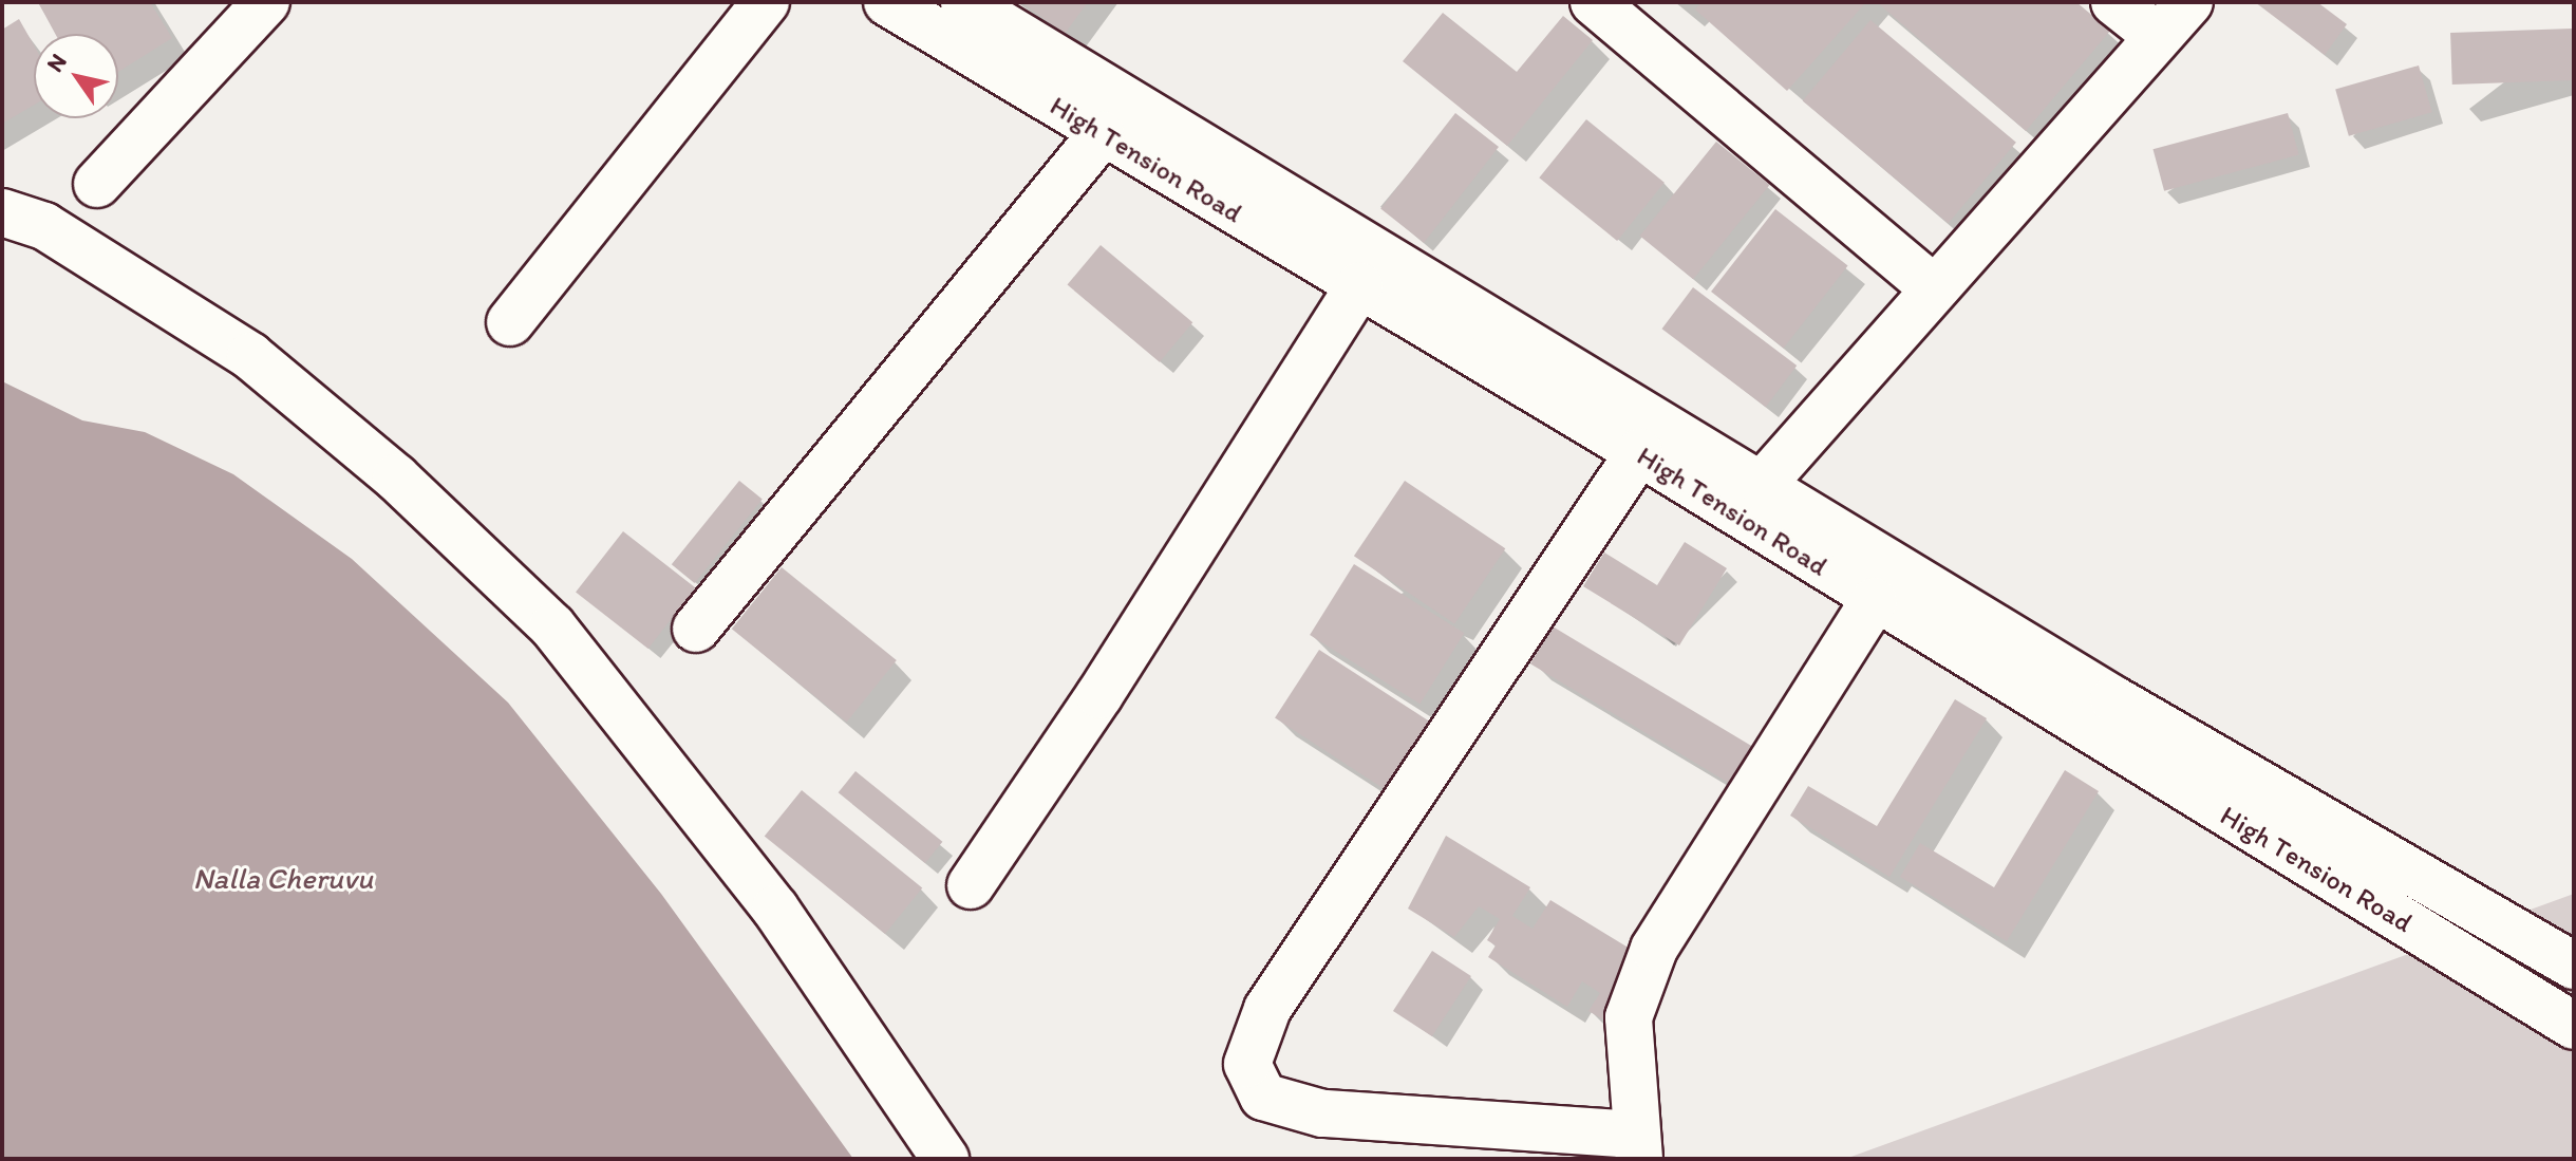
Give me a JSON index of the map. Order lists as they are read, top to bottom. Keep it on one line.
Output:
{"streets":{"street":["High Tension Road"]},"water":["Nalla Cheruvu"],"north":"top left"}
